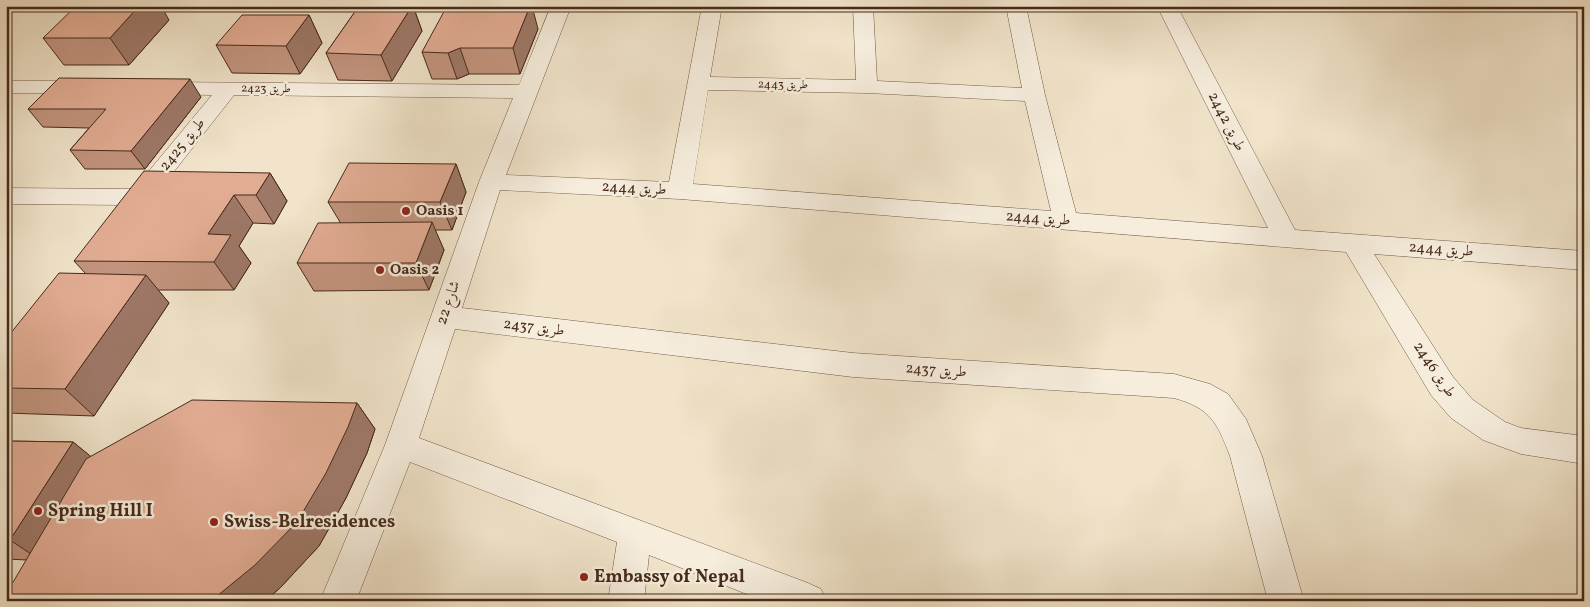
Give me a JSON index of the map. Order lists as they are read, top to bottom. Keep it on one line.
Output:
{"streets":{"street":["طريق 2443","طريق 2423","طريق 2442","طريق 2425","طريق 2444","شارع 22","طريق 2437","طريق 2446"]},"crossings":[["طريق 2423","طريق 2425"],["طريق 2423","شارع 22"],["طريق 2442","طريق 2444"],["طريق 2444","شارع 22"],["طريق 2444","طريق 2446"],["شارع 22","طريق 2437"]],"places":["Oasis 1","Oasis 2","Spring Hill I","Swiss-Belresidences","Embassy of Nepal"]}
